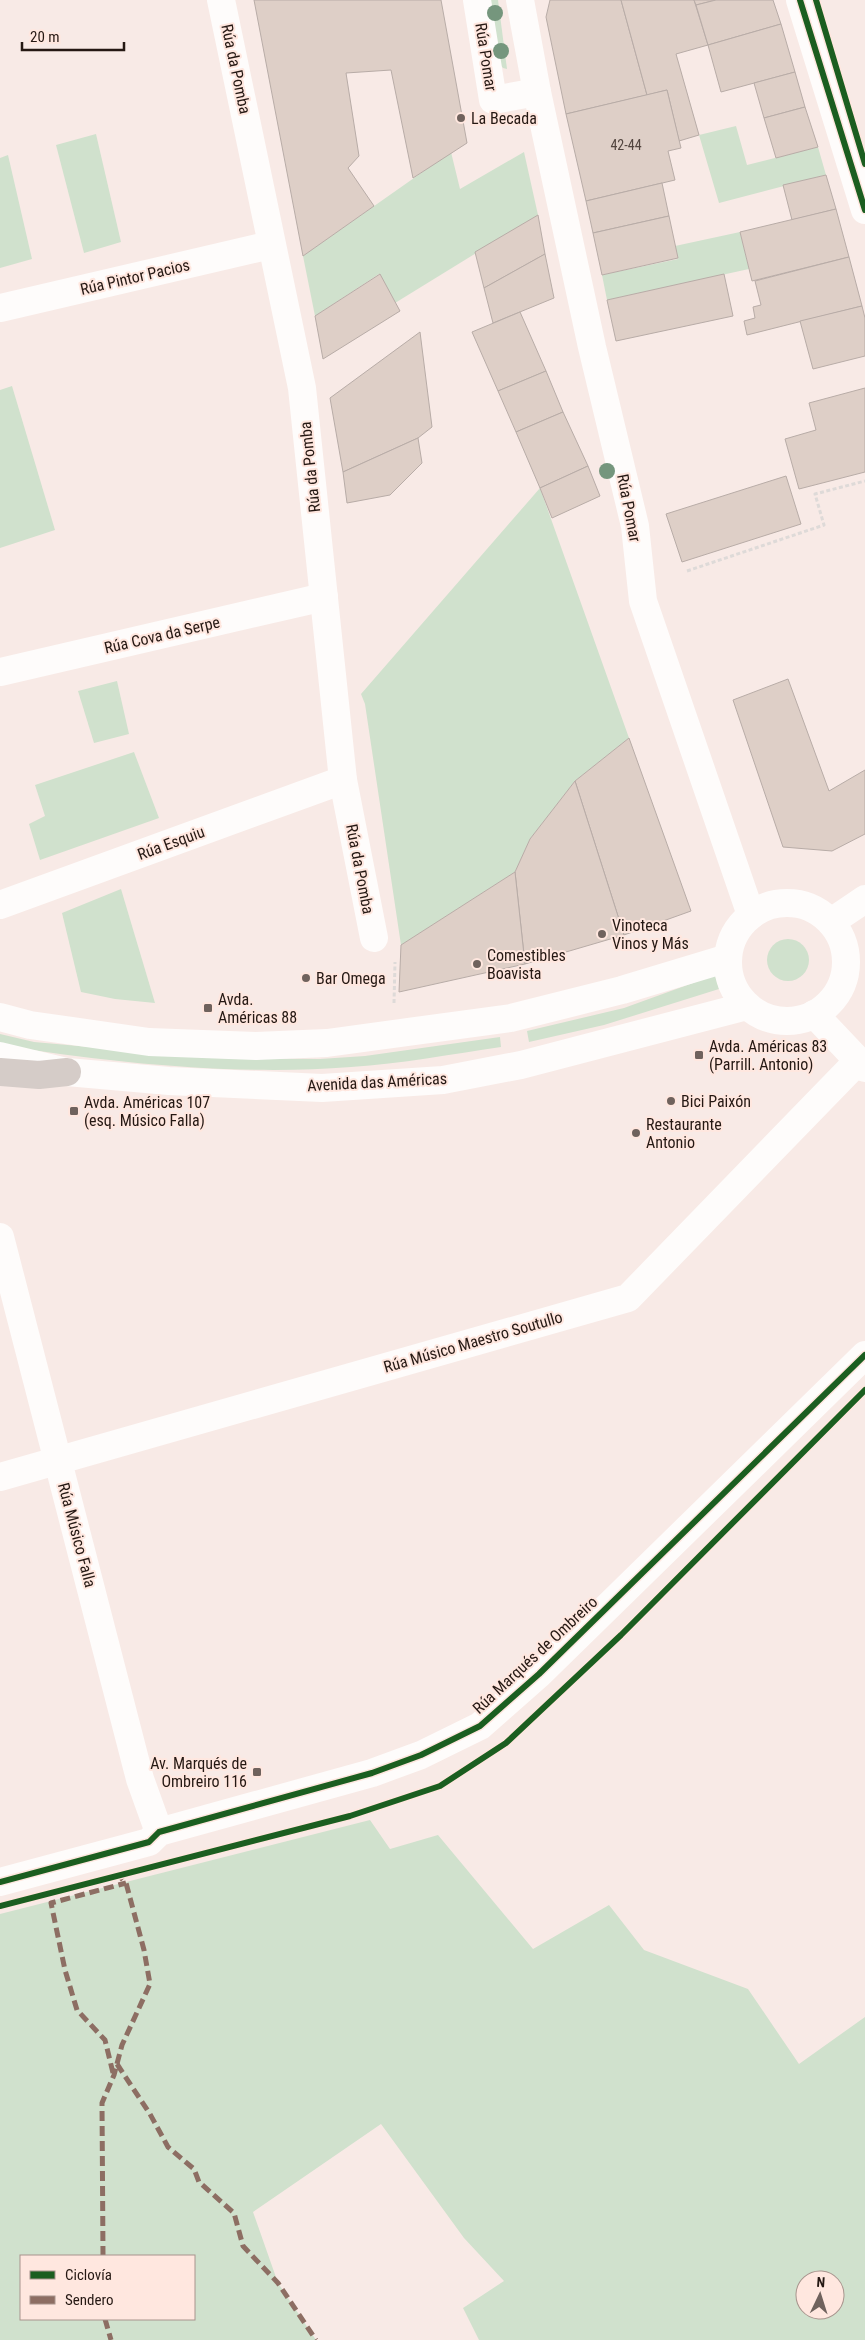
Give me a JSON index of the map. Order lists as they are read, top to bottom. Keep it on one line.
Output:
{"streets":{"street":["Rúa Pomar","Rúa da Pomba","Rúa Pintor Pacios","Rúa Cova da Serpe","Rúa Esquiu","Avenida das Américas","Rúa Músico Maestro Soutullo","Rúa Músico Falla","Rúa Marqués de Ombreiro"]},"crossings":[["Rúa Pomar","Avenida das Américas"],["Rúa da Pomba","Rúa Pintor Pacios"],["Rúa da Pomba","Rúa Cova da Serpe"],["Rúa da Pomba","Rúa Esquiu"],["Rúa Músico Maestro Soutullo","Rúa Músico Falla"],["Rúa Músico Falla","Rúa Marqués de Ombreiro"]],"places":{"other":["La Becada","Vinoteca Vinos y Más","Comestibles Boavista","Bar Omega","Bici Paixón","Restaurante Antonio"],"transit":["Avda. Américas 88","Avda. Américas 83 (Parrill. Antonio)","Avda. Américas 107 (esq. Músico Falla)","Av. Marqués de Ombreiro 116"]},"house_numbers":["42-44"],"legend":["Ciclovía","Sendero"],"scale_bar":"20 m","north":"top"}
